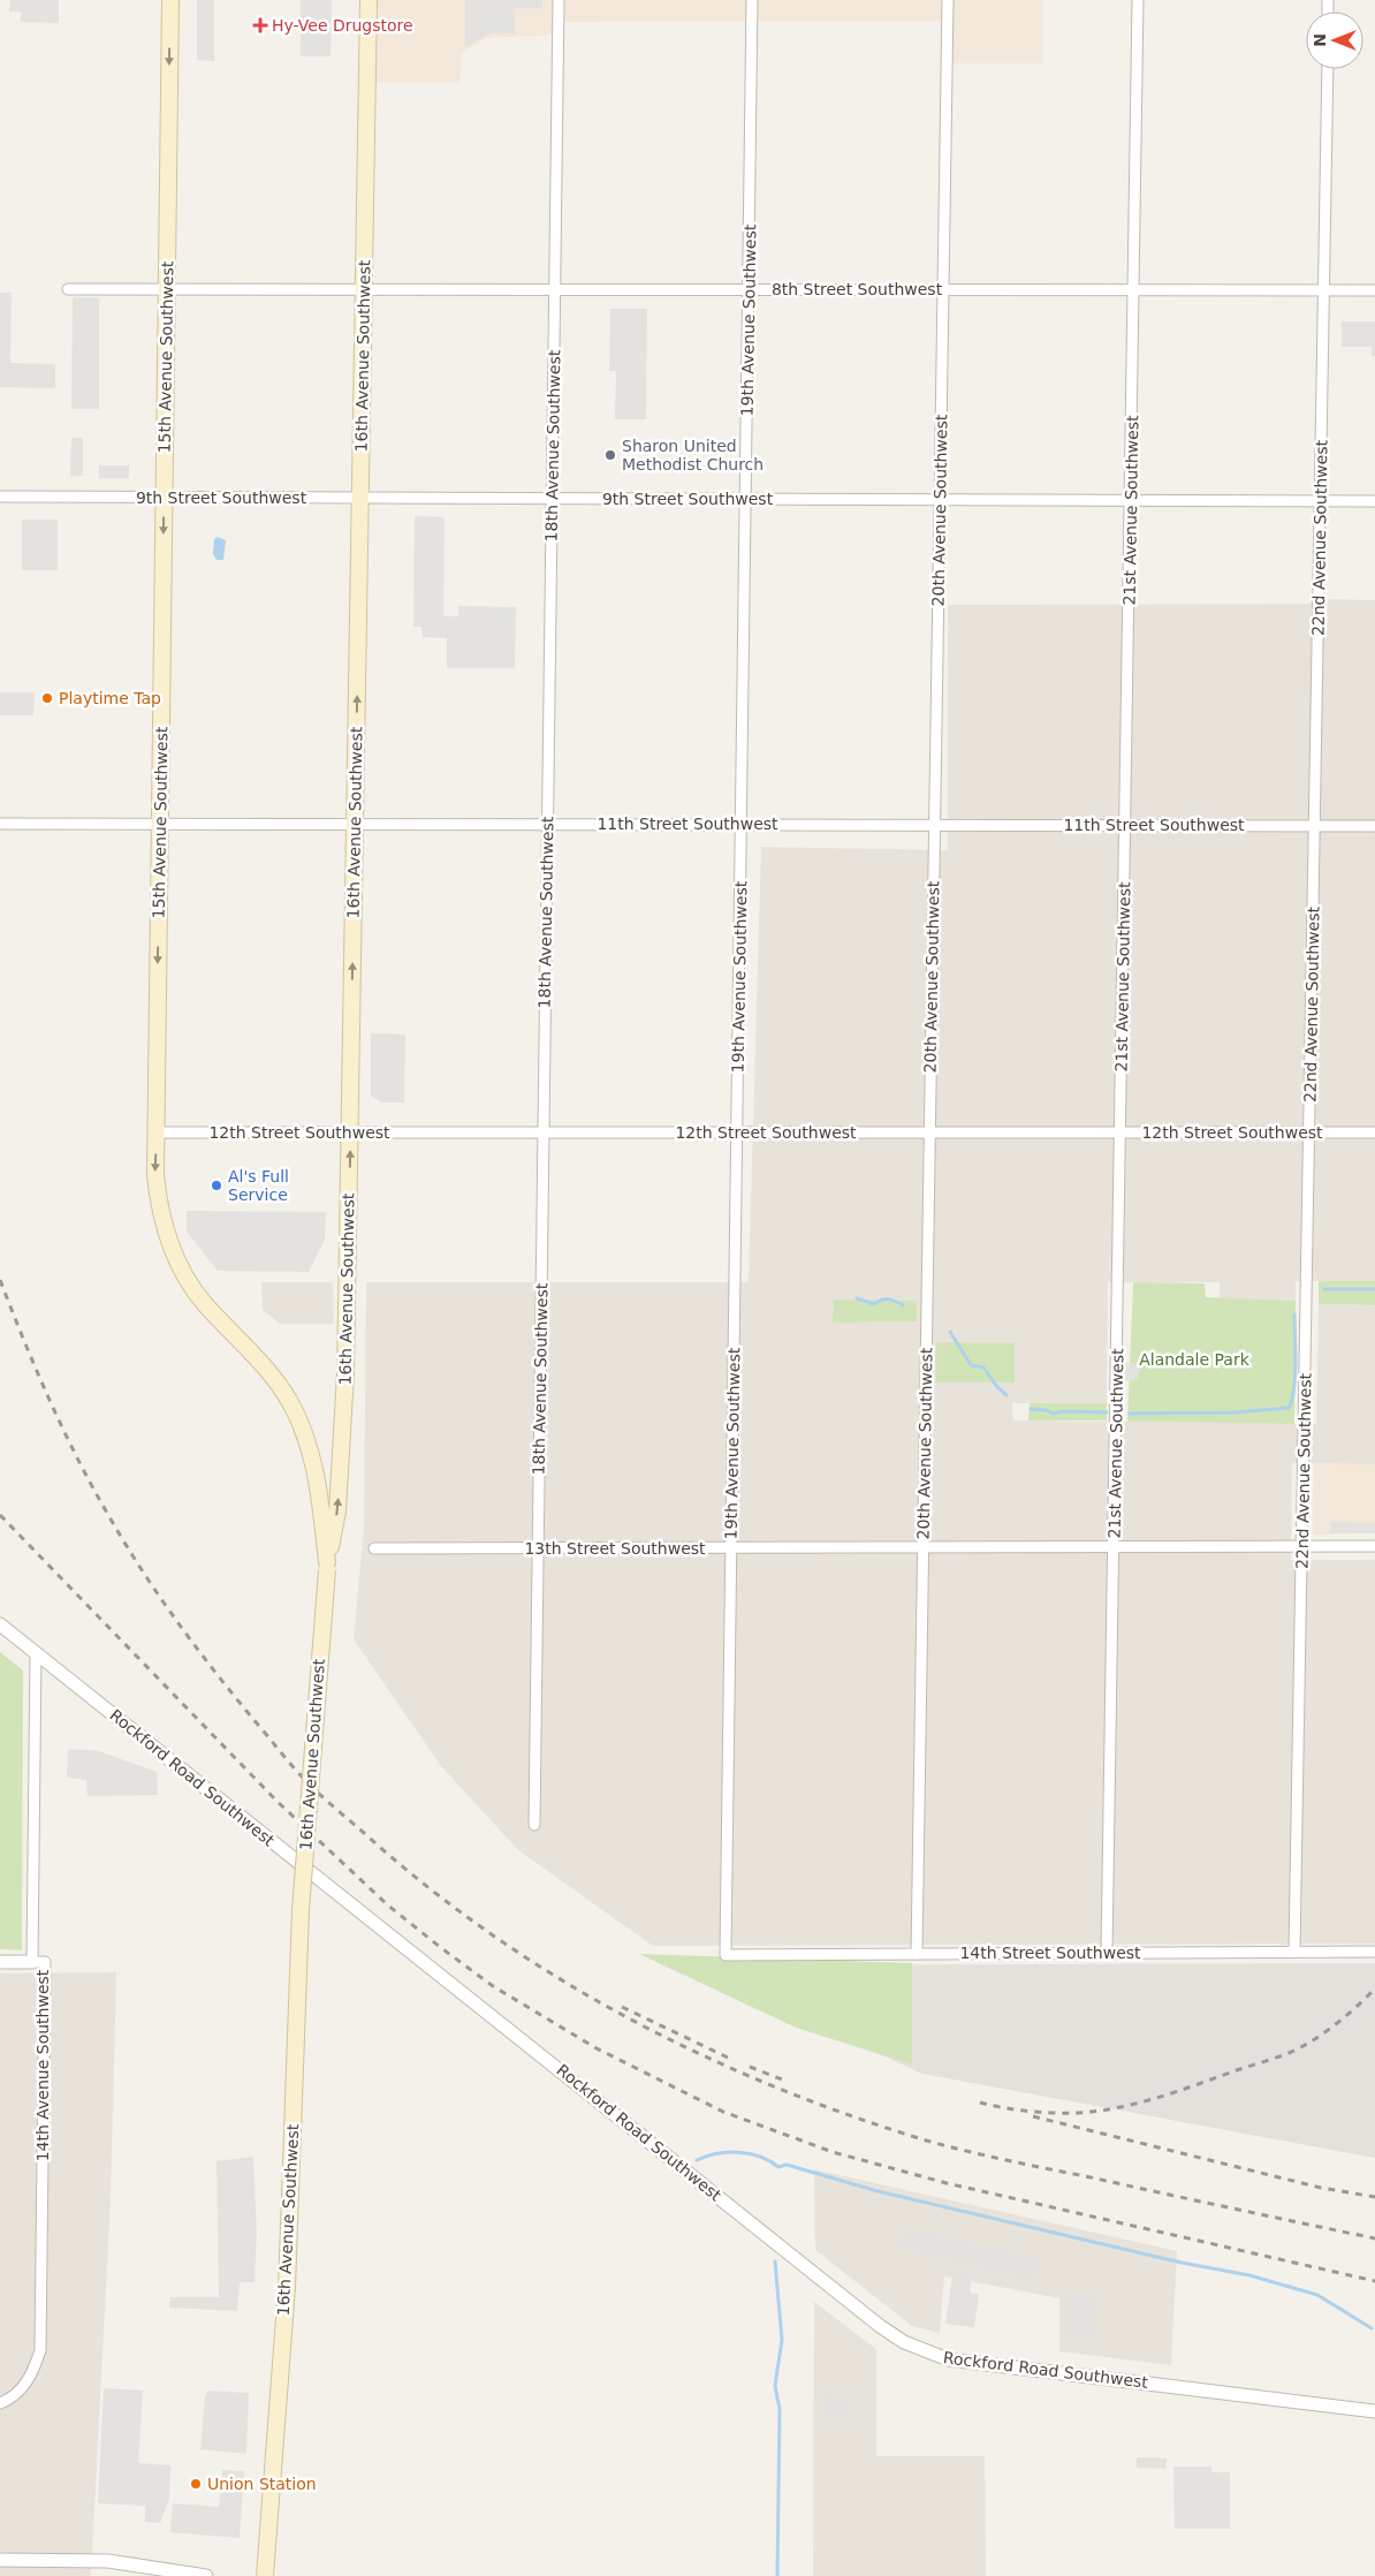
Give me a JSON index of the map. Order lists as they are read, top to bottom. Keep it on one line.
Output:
{"streets":{"main road":["16th Avenue Southwest","15th Avenue Southwest"],"street":["8th Street Southwest","19th Avenue Southwest","18th Avenue Southwest","9th Street Southwest","20th Avenue Southwest","21st Avenue Southwest","22nd Avenue Southwest","11th Street Southwest","12th Street Southwest","13th Street Southwest","Rockford Road Southwest","14th Street Southwest","14th Avenue Southwest"]},"crossings":[["8th Street Southwest","19th Avenue Southwest"],["8th Street Southwest","16th Avenue Southwest"],["8th Street Southwest","15th Avenue Southwest"],["8th Street Southwest","18th Avenue Southwest"],["8th Street Southwest","20th Avenue Southwest"],["8th Street Southwest","21st Avenue Southwest"],["8th Street Southwest","22nd Avenue Southwest"],["19th Avenue Southwest","9th Street Southwest"],["19th Avenue Southwest","11th Street Southwest"],["19th Avenue Southwest","12th Street Southwest"],["19th Avenue Southwest","13th Street Southwest"],["19th Avenue Southwest","14th Street Southwest"],["16th Avenue Southwest","15th Avenue Southwest"],["16th Avenue Southwest","9th Street Southwest"],["16th Avenue Southwest","11th Street Southwest"],["16th Avenue Southwest","12th Street Southwest"],["15th Avenue Southwest","9th Street Southwest"],["15th Avenue Southwest","11th Street Southwest"],["15th Avenue Southwest","12th Street Southwest"],["18th Avenue Southwest","9th Street Southwest"],["18th Avenue Southwest","11th Street Southwest"],["18th Avenue Southwest","12th Street Southwest"],["18th Avenue Southwest","13th Street Southwest"],["9th Street Southwest","20th Avenue Southwest"],["9th Street Southwest","21st Avenue Southwest"],["9th Street Southwest","22nd Avenue Southwest"],["20th Avenue Southwest","11th Street Southwest"],["20th Avenue Southwest","12th Street Southwest"],["20th Avenue Southwest","13th Street Southwest"],["20th Avenue Southwest","14th Street Southwest"],["21st Avenue Southwest","11th Street Southwest"],["21st Avenue Southwest","12th Street Southwest"],["21st Avenue Southwest","13th Street Southwest"],["21st Avenue Southwest","14th Street Southwest"],["22nd Avenue Southwest","11th Street Southwest"],["22nd Avenue Southwest","12th Street Southwest"],["22nd Avenue Southwest","13th Street Southwest"],["22nd Avenue Southwest","14th Street Southwest"],["Rockford Road Southwest","14th Avenue Southwest"]],"one_way":["16th Avenue Southwest","15th Avenue Southwest"],"parks":["Alandale Park"],"places":{"health":["Hy-Vee Drugstore"],"other":["Sharon United Methodist Church","Playtime Tap","Al's Full Service","Union Station"]},"north":"left"}
